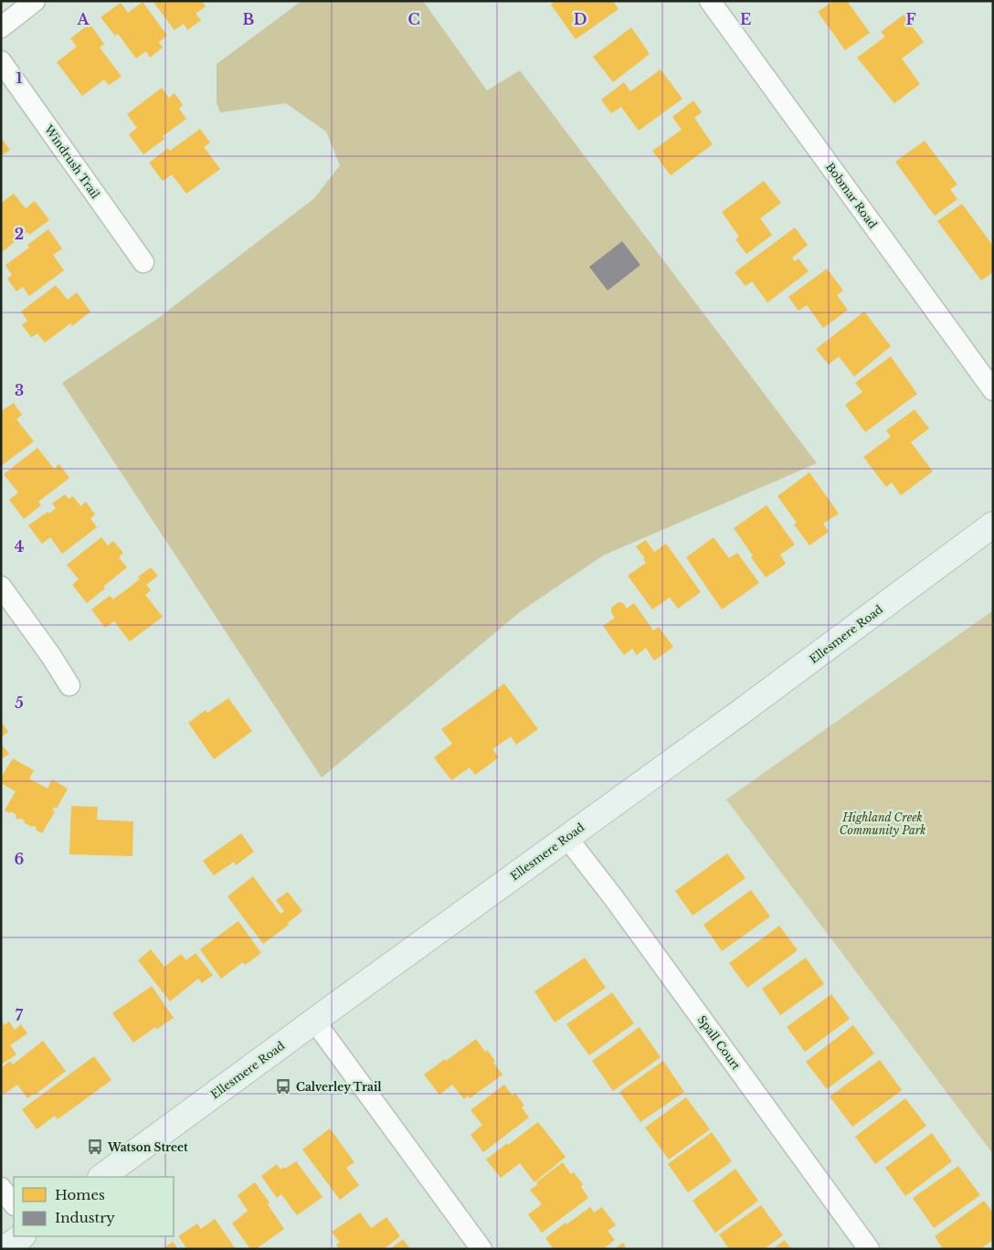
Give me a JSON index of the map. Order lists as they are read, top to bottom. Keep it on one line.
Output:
{"streets":{"main road":["Ellesmere Road"],"street":["Windrush Trail","Bobmar Road","Spall Court"]},"crossings":[["Ellesmere Road","Spall Court"]],"parks":["Highland Creek Community Park"],"places":{"bus stop":["Calverley Trail","Watson Street"]},"legend":["Homes","Industry"],"grid":{"columns":["A","B","C","D","E","F"],"rows":["1","2","3","4","5","6","7"]}}
